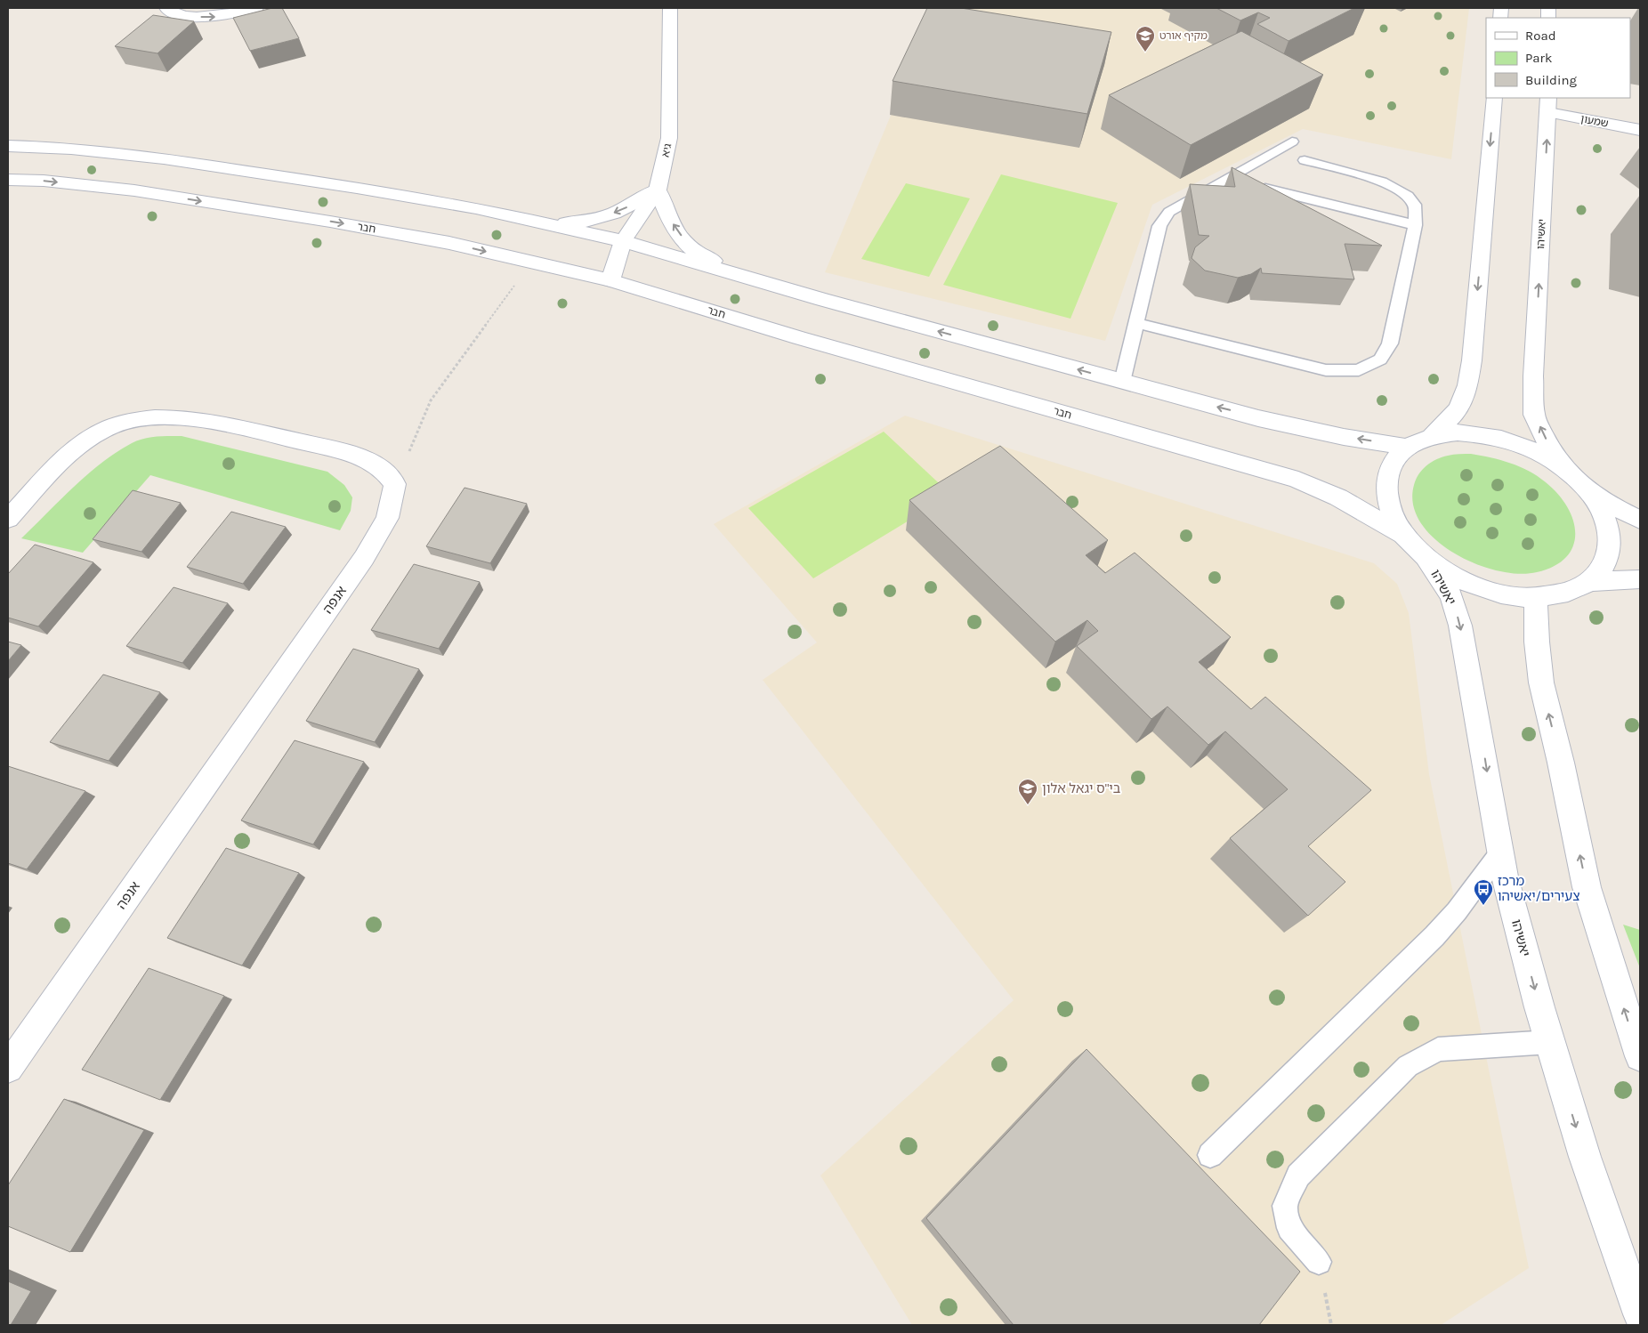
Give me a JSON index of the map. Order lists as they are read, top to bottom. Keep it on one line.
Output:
{"streets":{"street":["שמעון","גיא","חבר","יאשיהו","אנפה"]},"crossings":[["שמעון","יאשיהו"],["גיא","חבר"]],"places":{"school or university":["מקיף אורט","בי\"ס יגאל אלון"],"bus stop":["מרכז צעירים/יאשיהו"]},"legend":["Road","Park","Building"]}
